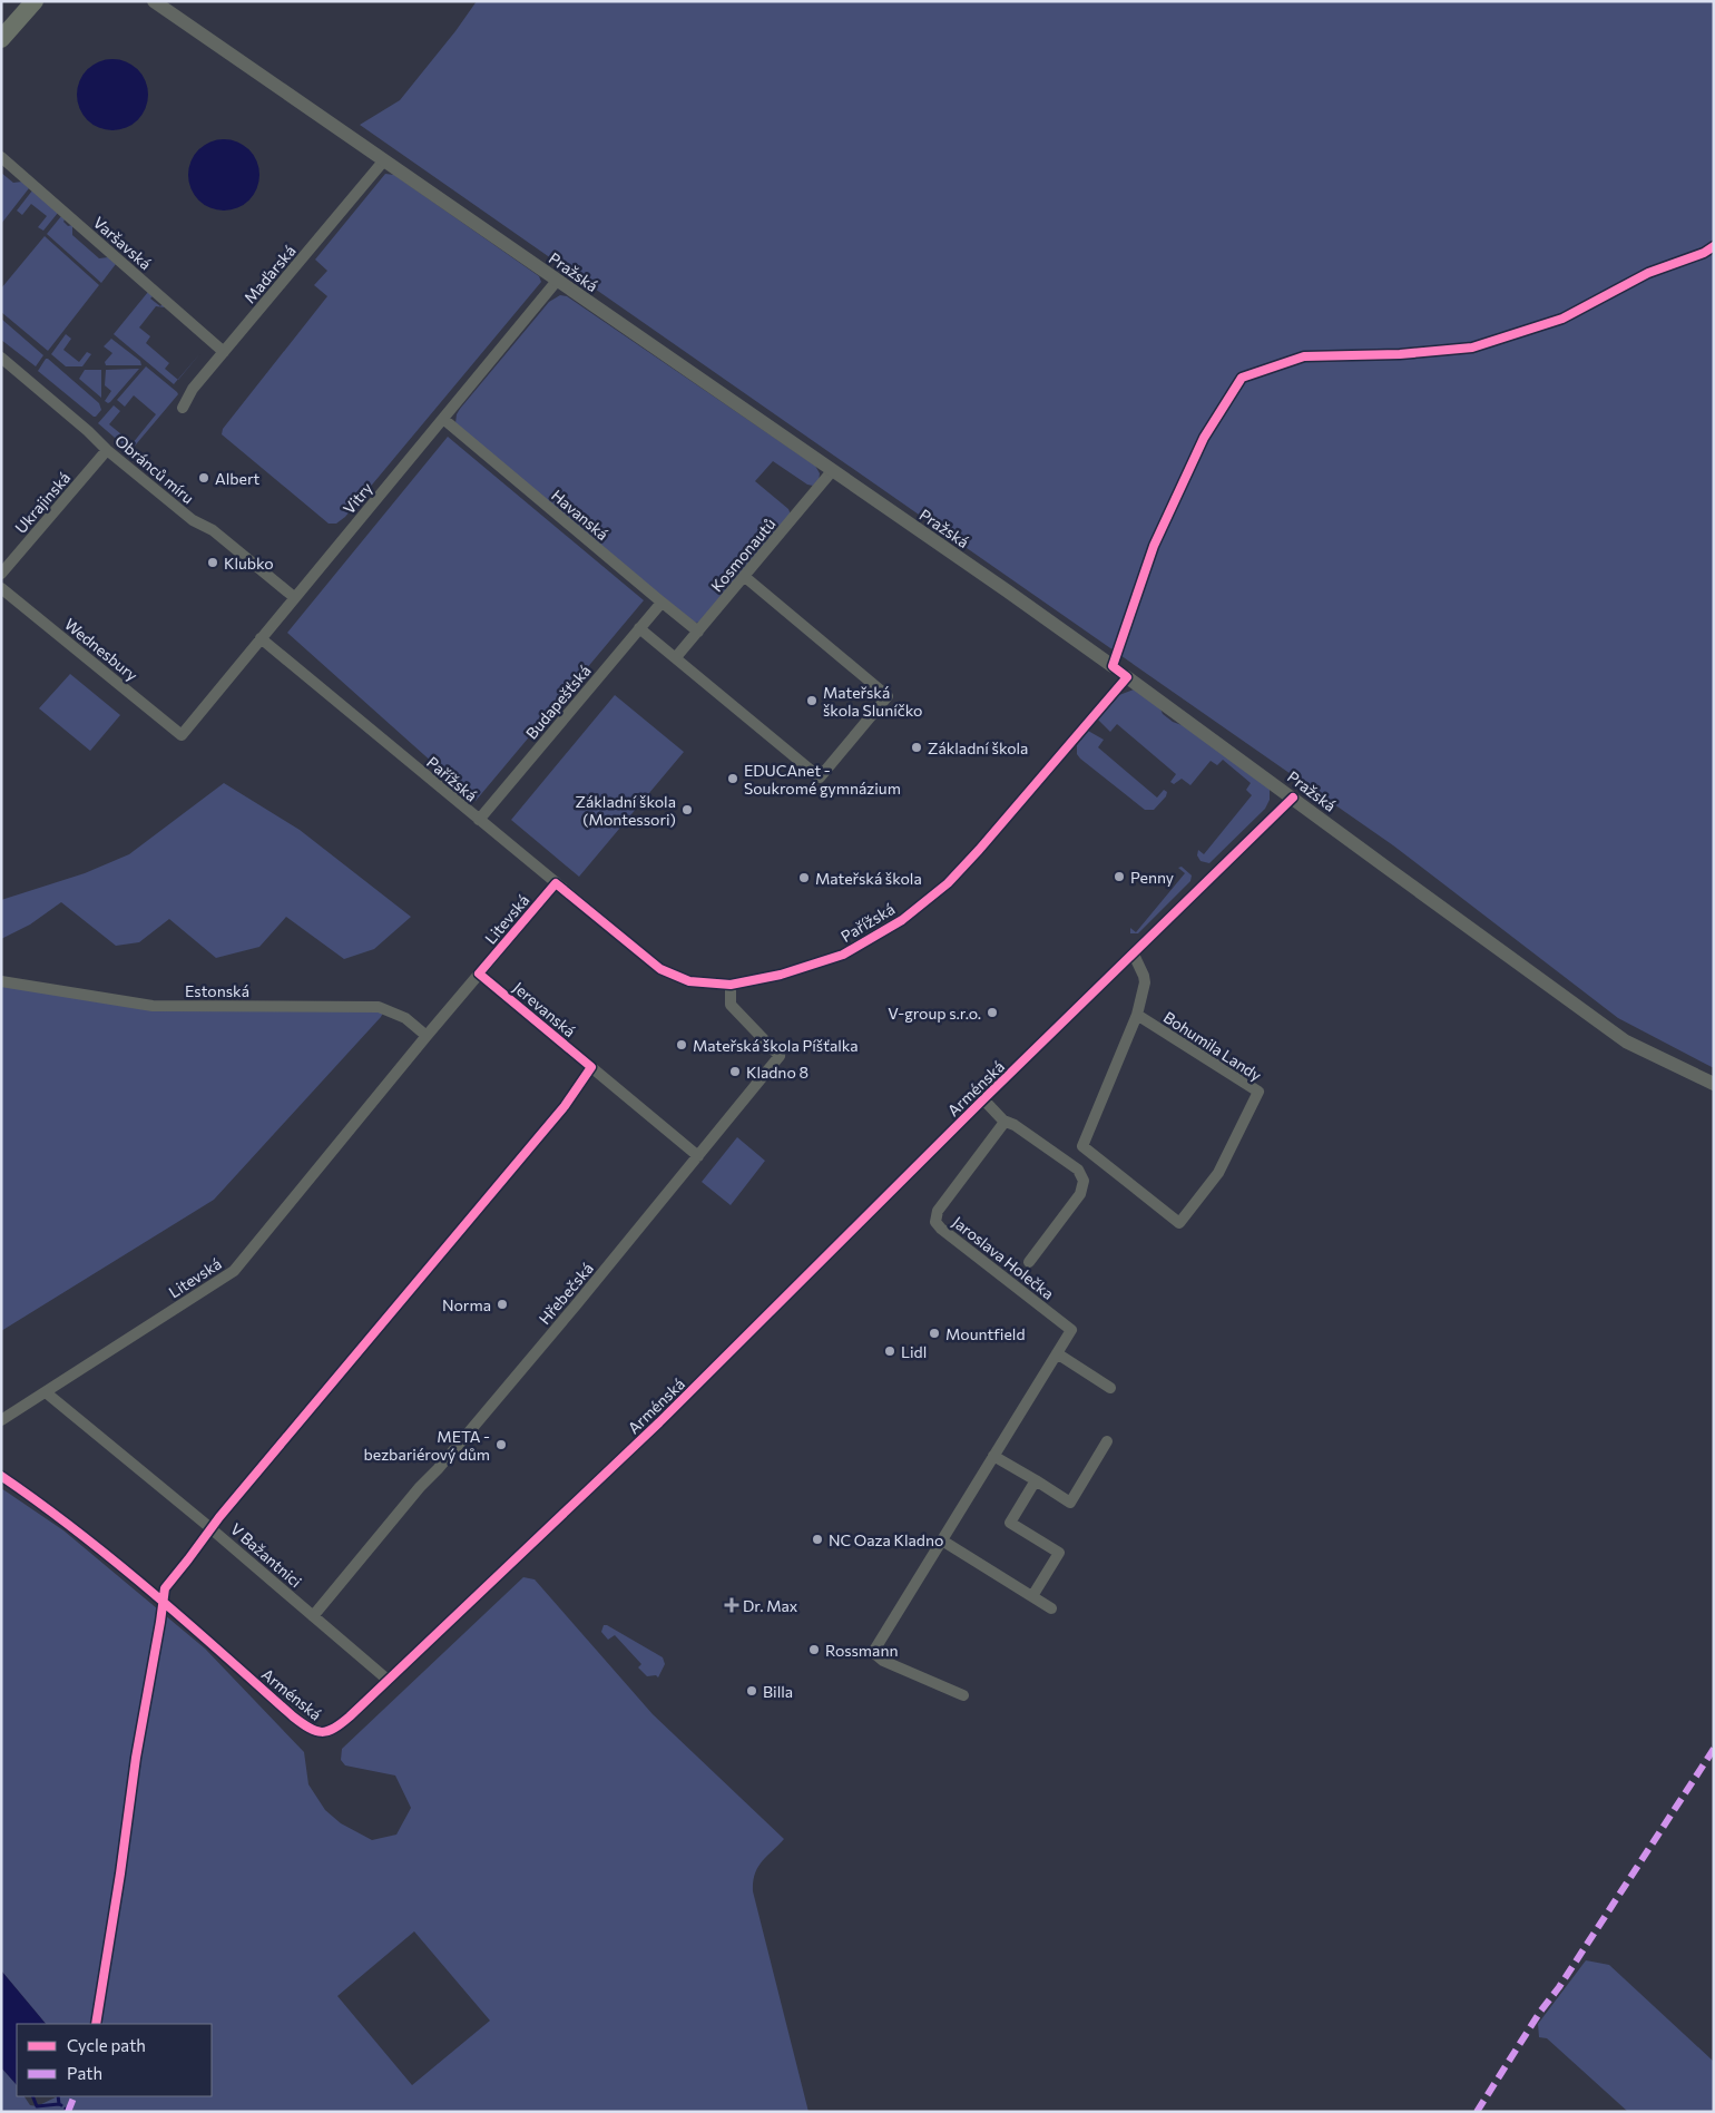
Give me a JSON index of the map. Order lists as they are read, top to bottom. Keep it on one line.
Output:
{"streets":{"street":["Varšavská","Pražská","Maďarská","Obránců míru","Vitry","Ukrajinská","Havanská","Kosmonautů","Wednesbury","Budapešťská","Pařížská","Litevská","Estonská","Jerevanská","Bohumila Landy","Arménská","Jaroslava Holečka","Hřebečská","V Bažantnici"]},"crossings":[["Varšavská","Maďarská"],["Pražská","Maďarská"],["Pražská","Vitry"],["Pražská","Kosmonautů"],["Pražská","Pařížská"],["Pražská","Arménská"],["Obránců míru","Vitry"],["Obránců míru","Ukrajinská"],["Vitry","Havanská"],["Vitry","Wednesbury"],["Vitry","Pařížská"],["Havanská","Kosmonautů"],["Havanská","Budapešťská"],["Budapešťská","Pařížská"],["Pařížská","Litevská"],["Pařížská","Hřebečská"],["Litevská","Estonská"],["Litevská","Jerevanská"],["Litevská","V Bažantnici"],["Jerevanská","Hřebečská"],["Bohumila Landy","Arménská"],["Arménská","Jaroslava Holečka"],["Arménská","V Bažantnici"],["Hřebečská","V Bažantnici"]],"places":{"other":["Albert","Klubko","Mateřská škola Sluníčko","Základní škola","EDUCAnet - Soukromé gymnázium","Základní škola (Montessori)","Penny","Mateřská škola","V-group s.r.o.","Mateřská škola Píšťalka","Kladno 8","Norma","Mountfield","Lidl","META - bezbariérový dům","NC Oaza Kladno","Rossmann","Billa"],"health":["Dr. Max"]},"legend":["Cycle path","Path"]}
